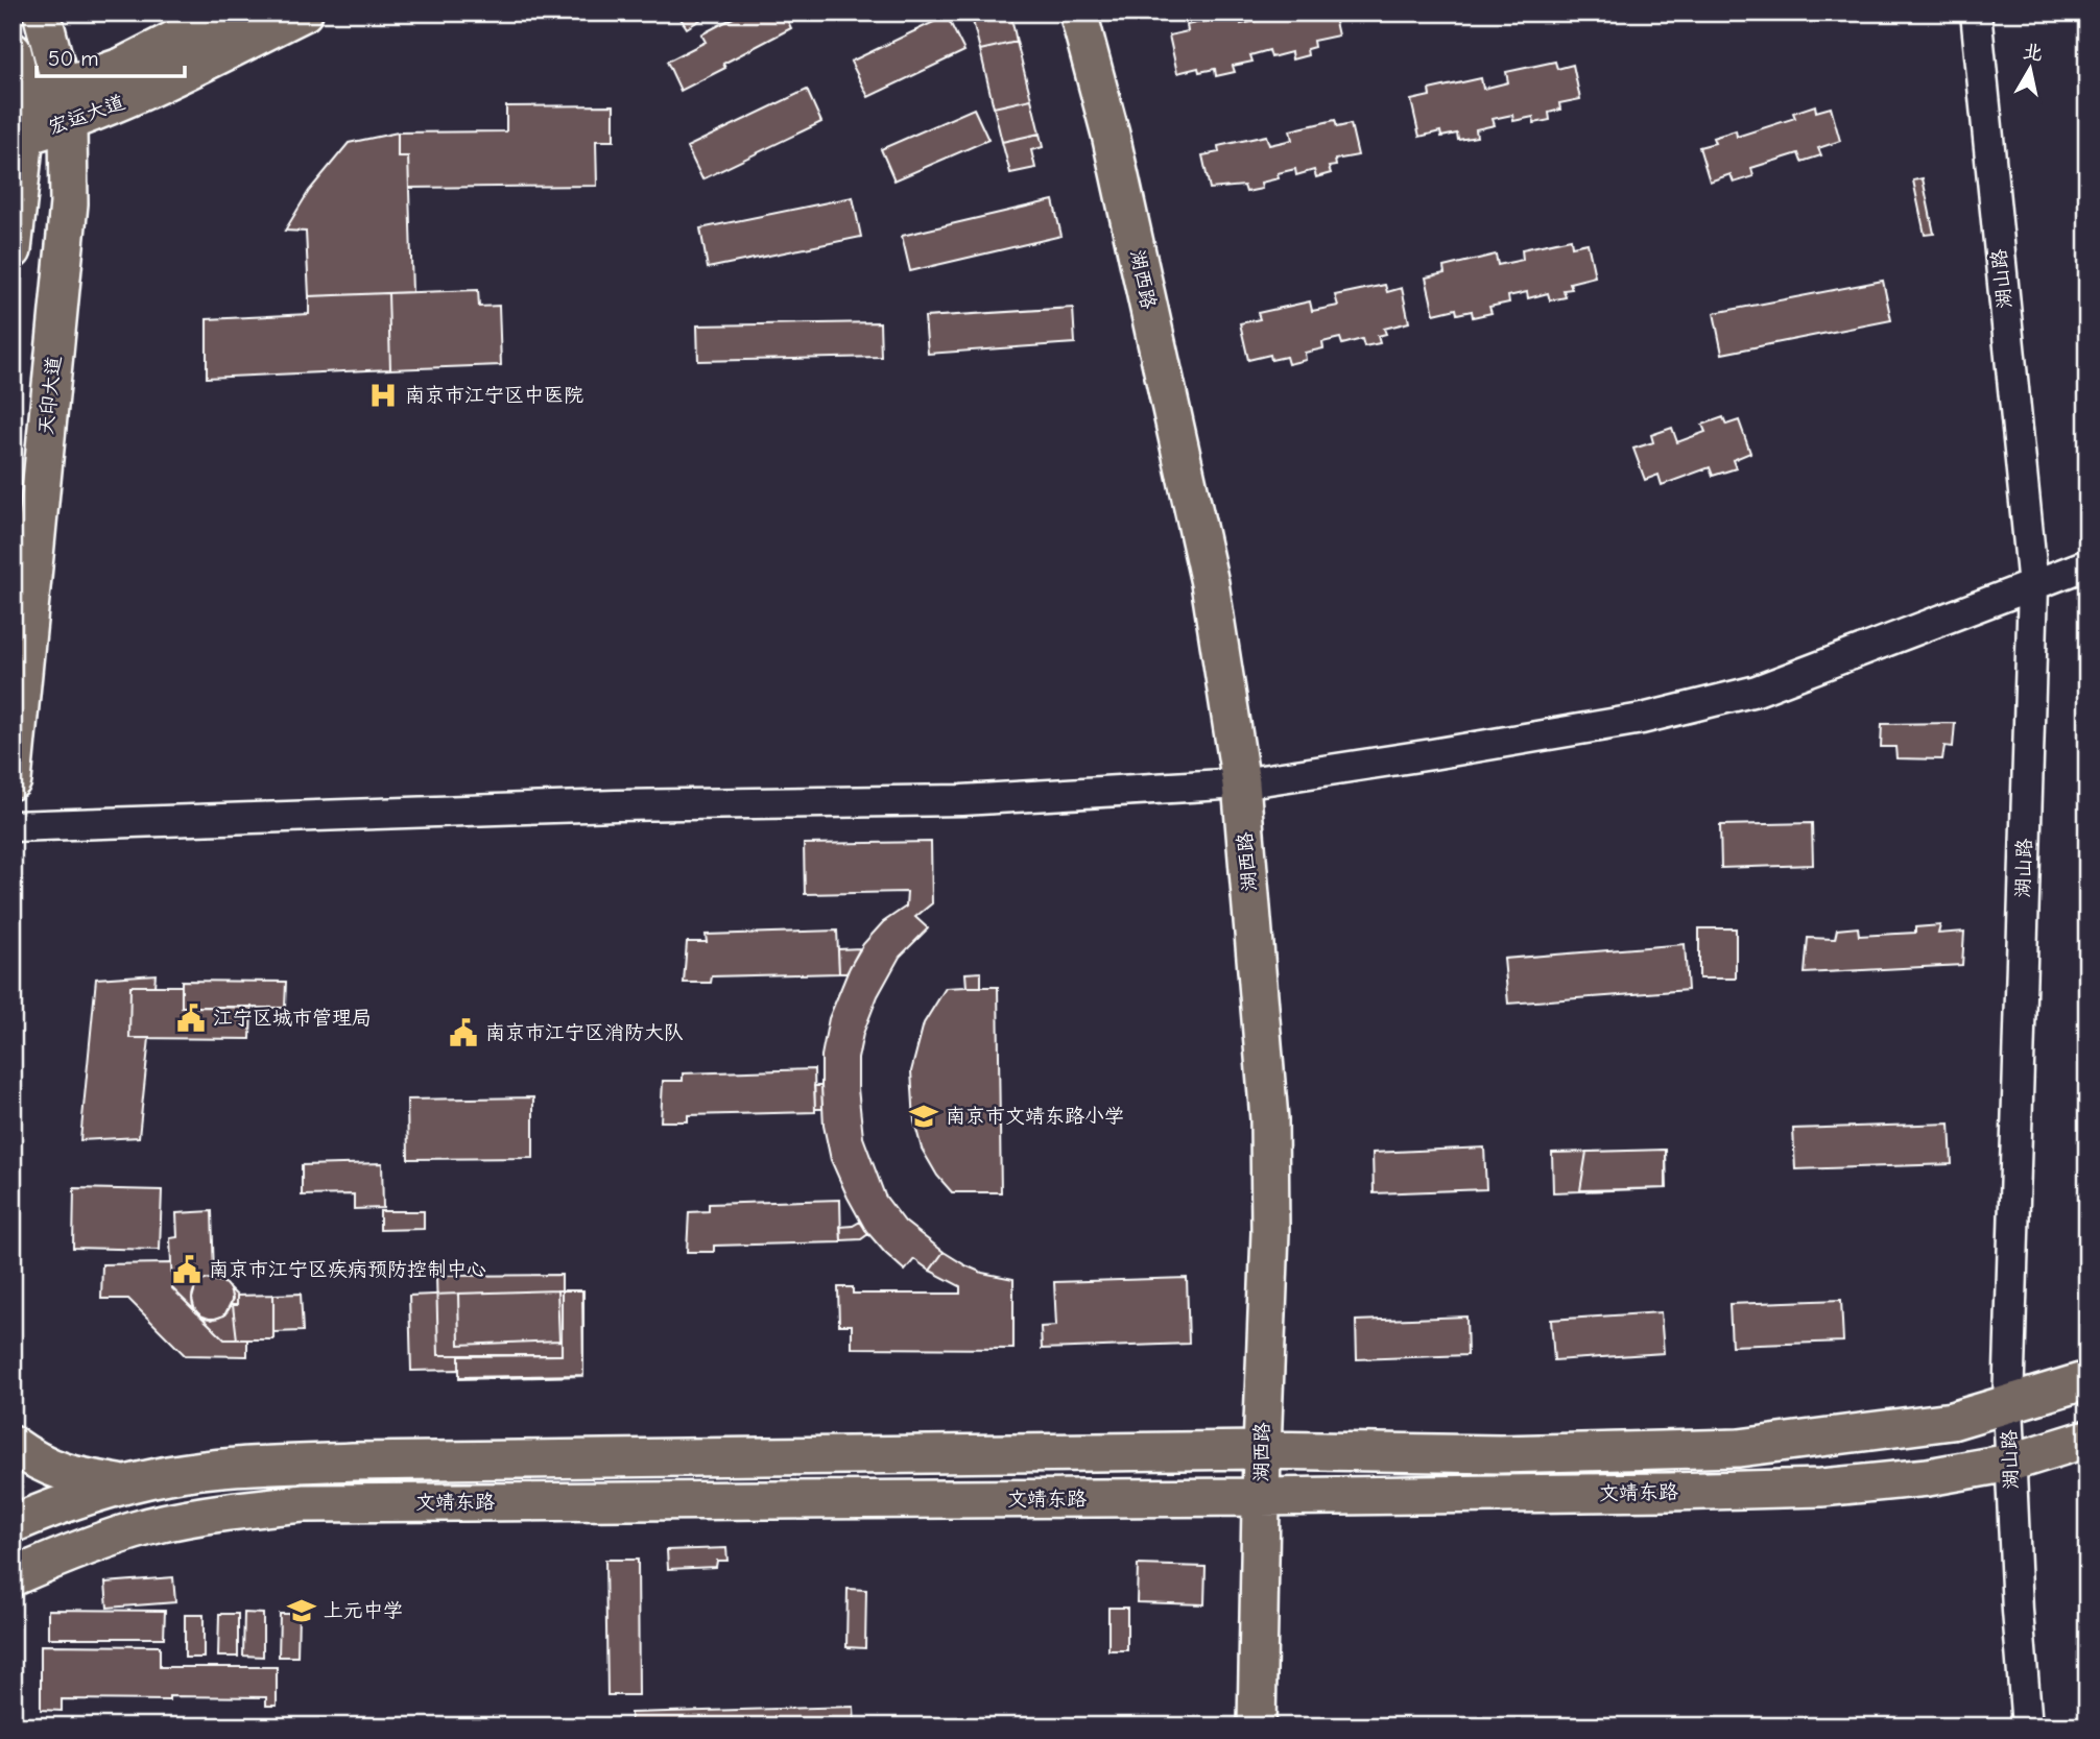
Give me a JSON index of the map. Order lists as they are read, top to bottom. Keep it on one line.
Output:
{"streets":{"main road":["宏运大道","湖西路","天印大道","文靖东路"],"street":["湖山路"]},"crossings":[["宏运大道","天印大道"],["湖山路","文靖东路"],["湖西路","文靖东路"]],"places":{"hospital":["南京市江宁区中医院"],"public building":["江宁区城市管理局","南京市江宁区消防大队","南京市江宁区疾病预防控制中心"],"school or university":["南京市文靖东路小学","上元中学"]},"scale_bar":"50 m","north":"top"}
